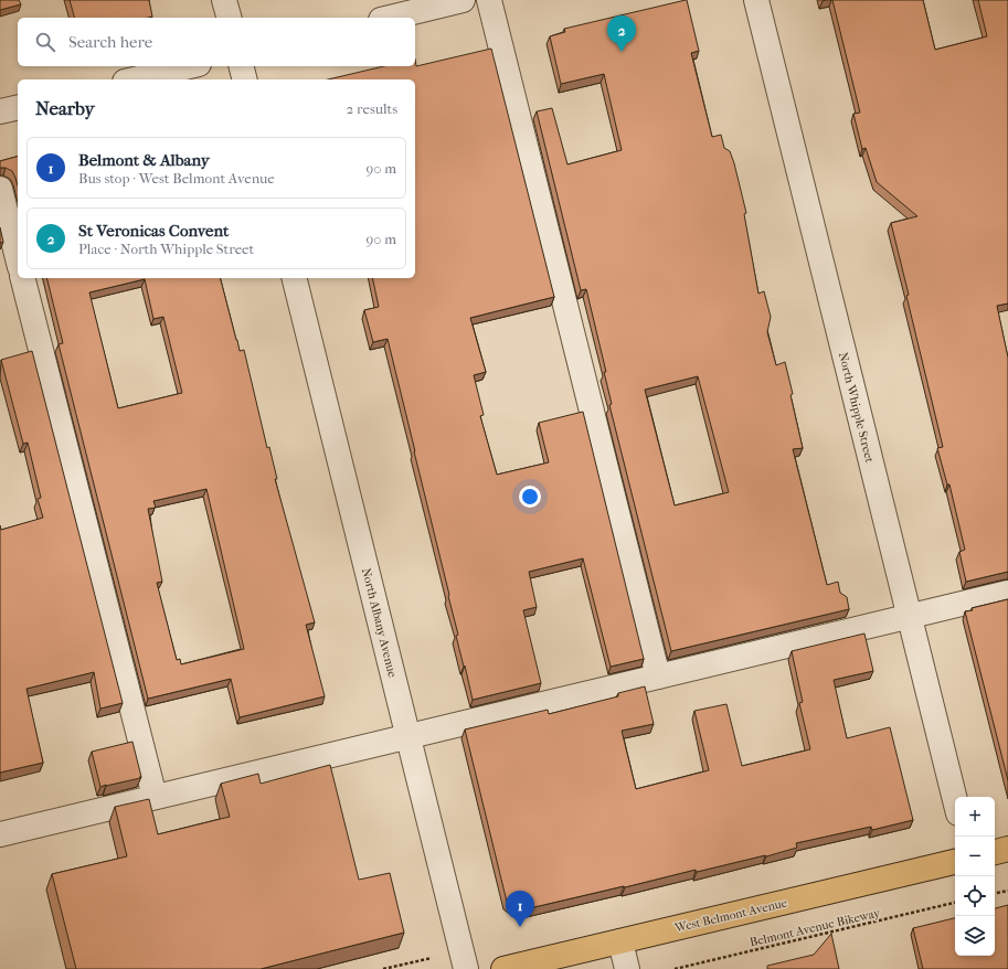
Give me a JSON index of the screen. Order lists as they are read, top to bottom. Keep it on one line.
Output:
{"streets":{"main road":["West Belmont Avenue"],"street":["North Whipple Street","North Albany Avenue"],"path":["Belmont Avenue Bikeway"]},"page":{"pins":["2","1"],"search":"Search here","heading":["Nearby","2 results"],"list":[{"mark":"1","name":"Belmont & Albany","note":"Bus stop · West Belmont Avenue","value":"90 m"},{"mark":"2","name":"St Veronicas Convent","note":"Place · North Whipple Street","value":"90 m"}],"map_buttons":["+","−"]}}
